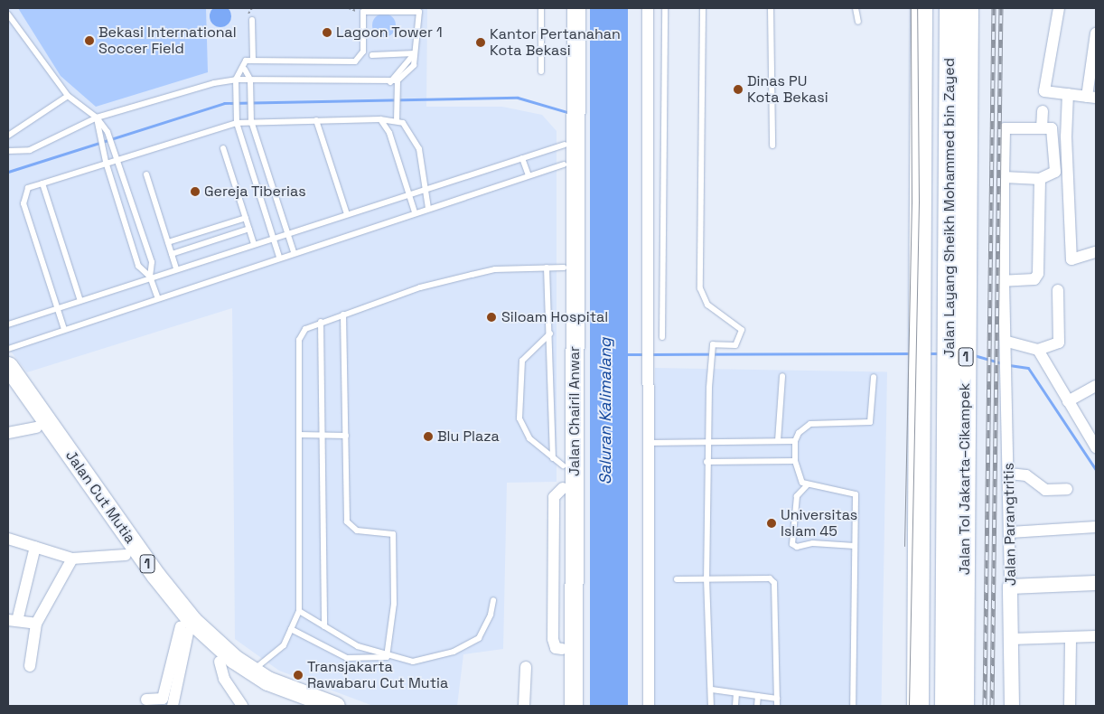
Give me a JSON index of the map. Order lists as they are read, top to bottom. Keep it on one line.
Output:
{"streets":{"highway":["Jalan Layang Sheikh Mohammed bin Zayed","1","Jalan Tol Jakarta–Cikampek","Jalan Cut Mutia"],"main road":["Jalan Chairil Anwar"],"street":["Jalan Parangtritis"]},"water":["Saluran Kalimalang"],"places":["Lagoon Tower 1","Bekasi International Soccer Field","Kantor Pertanahan Kota Bekasi","Dinas PU Kota Bekasi","Gereja Tiberias","Siloam Hospital","Blu Plaza","Universitas Islam 45","Transjakarta Rawabaru Cut Mutia"]}
